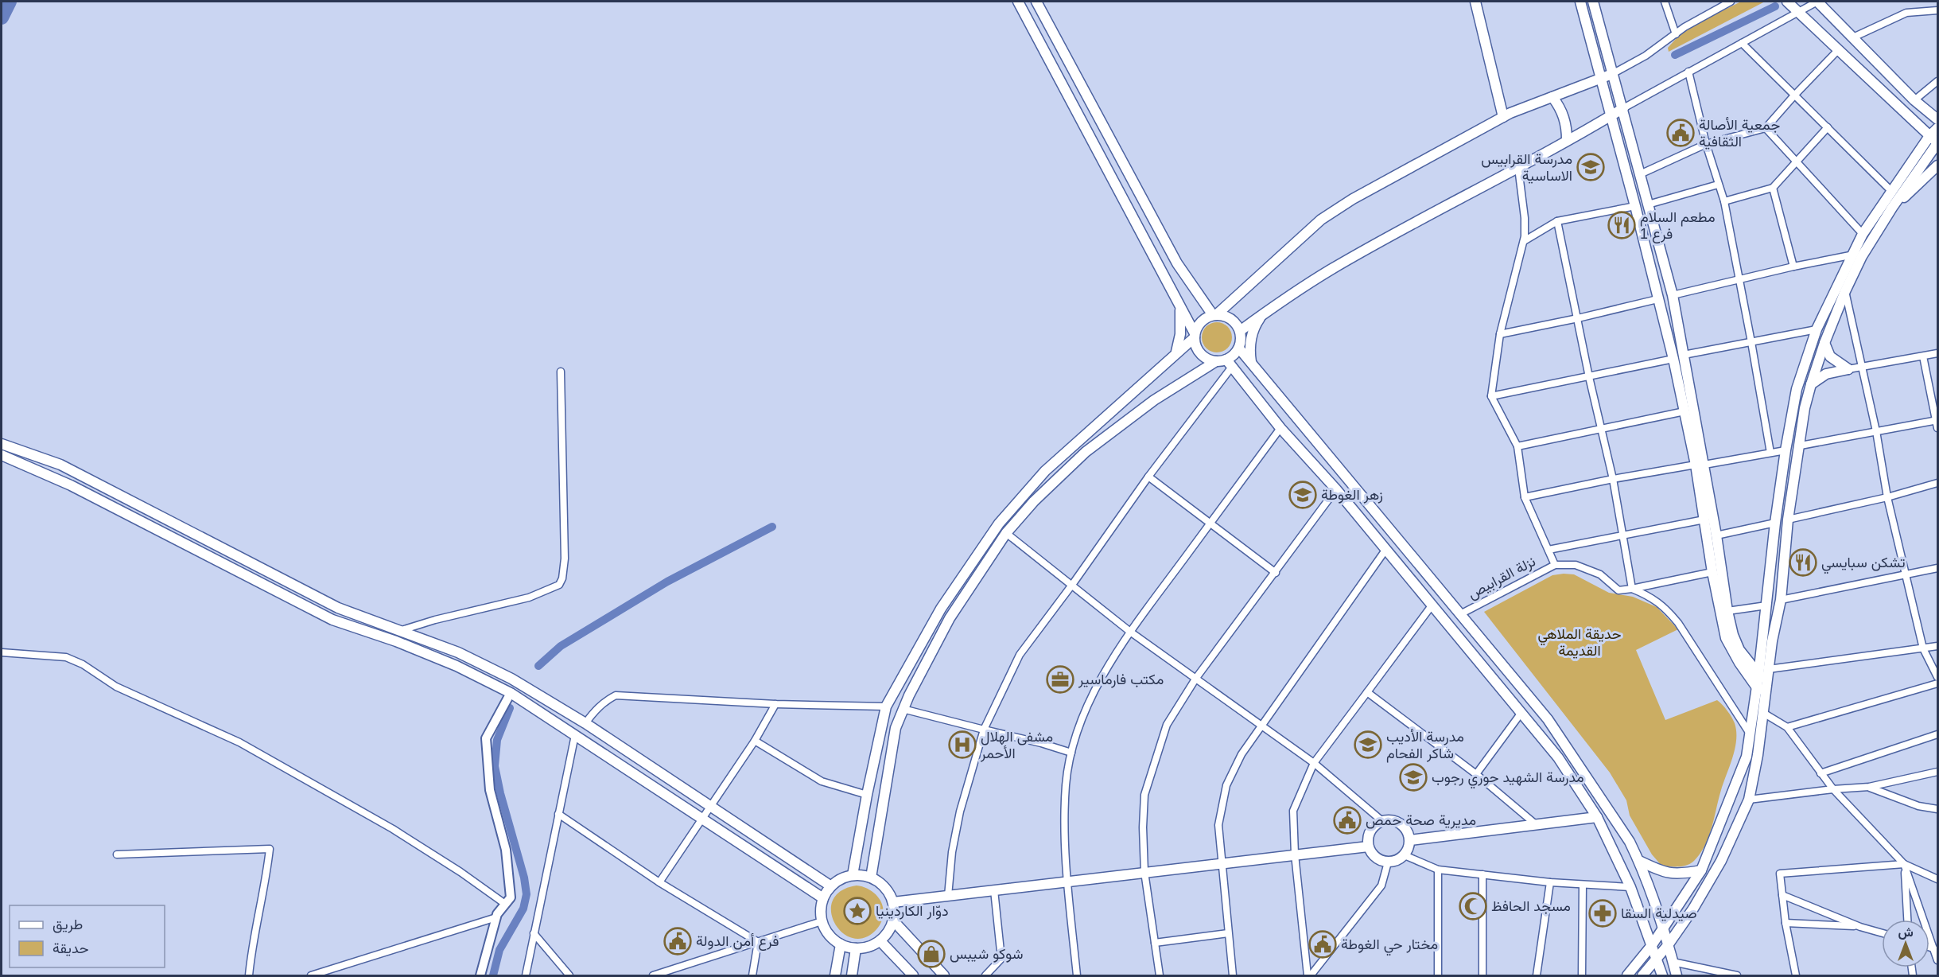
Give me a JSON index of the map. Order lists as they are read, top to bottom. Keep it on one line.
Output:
{"streets":{"street":["نزلة القرابيص"]},"parks":["حديقة الملاهي القديمة"],"places":{"public building":["جمعية الأصالة الثقافية","مديرية صحة حمص","فرع أمن الدولة","مختار حي الغوطة"],"school or university":["مدرسة القرابيس الاساسية","زهر الغوطة","مدرسة الأديب شاكر الفحام","مدرسة الشهيد حوري رجوب"],"restaurant":["مطعم السلام فرع 1","تشكن سبايسي"],"office":["مكتب فارماسير"],"hospital":["مشفى الهلال الأحمر"],"mosque":["مسجد الحافظ"],"place":["دوّار الكاردينيا"],"pharmacy":["صيدلية السقا"],"shop":["شوكو شيبس"]},"legend":["طريق","حديقة"],"north":"top"}
